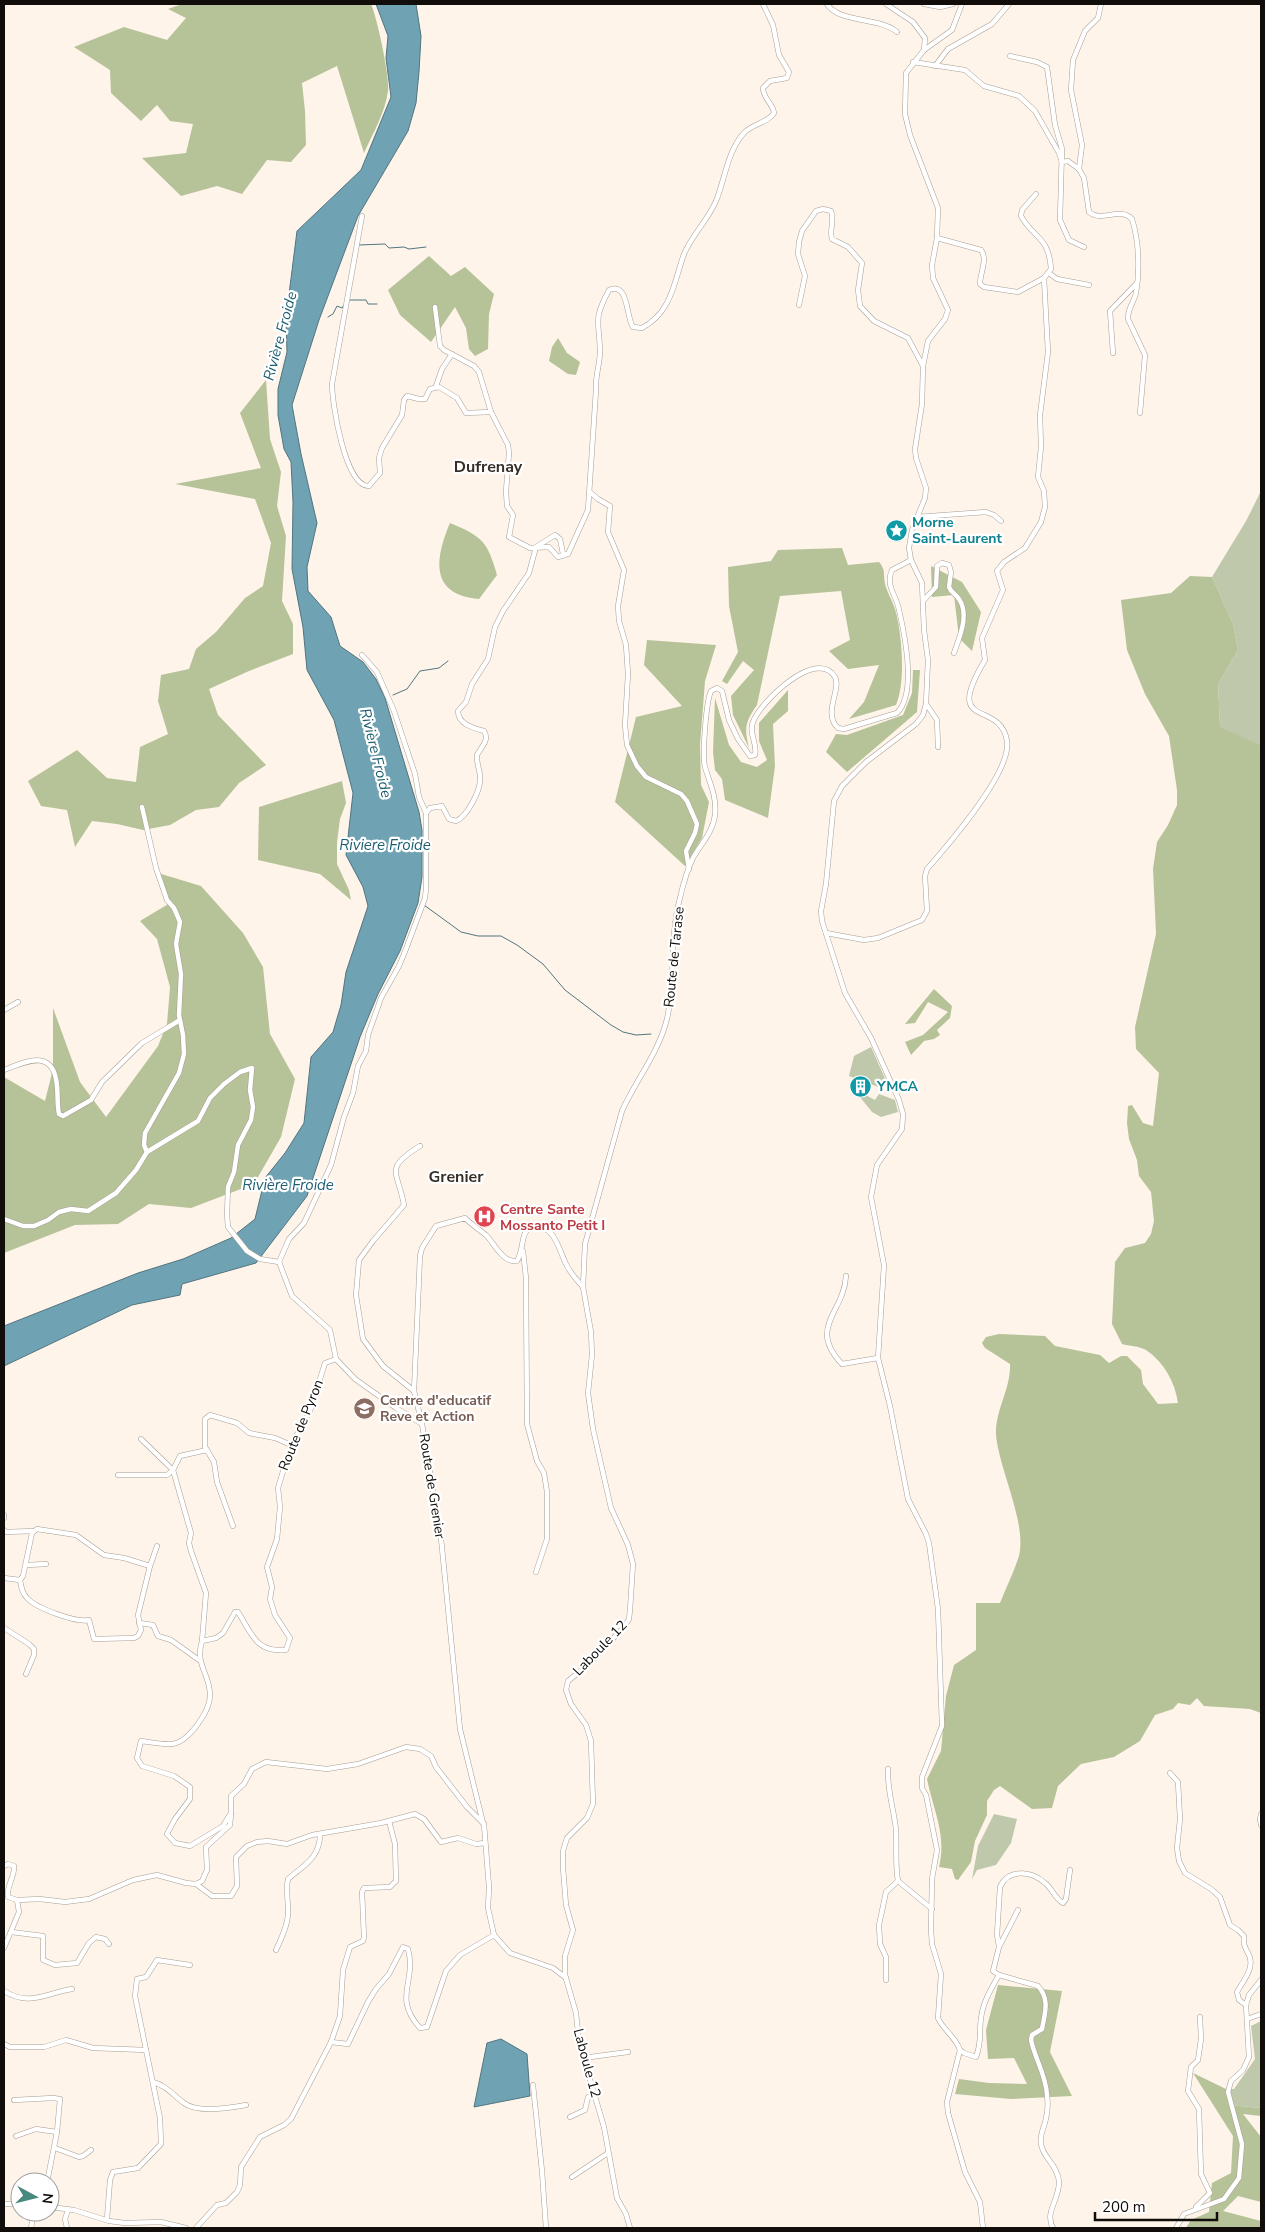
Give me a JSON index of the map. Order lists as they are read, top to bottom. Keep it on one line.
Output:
{"streets":{"street":["Route de Tarase","Route de Pyron","Route de Grenier","Laboule 12"]},"crossings":[["Route de Tarase","Route de Grenier"],["Route de Tarase","Laboule 12"],["Route de Grenier","Laboule 12"]],"districts":["Dufrenay","Grenier"],"water":["Rivière Froide","Riviere Froide"],"places":{"place":["Morne Saint-Laurent"],"building":["YMCA"],"hospital":["Centre Sante Mossanto Petit I"],"school or university":["Centre d'educatif Reve et Action"]},"scale_bar":"200 m","north":"right"}
